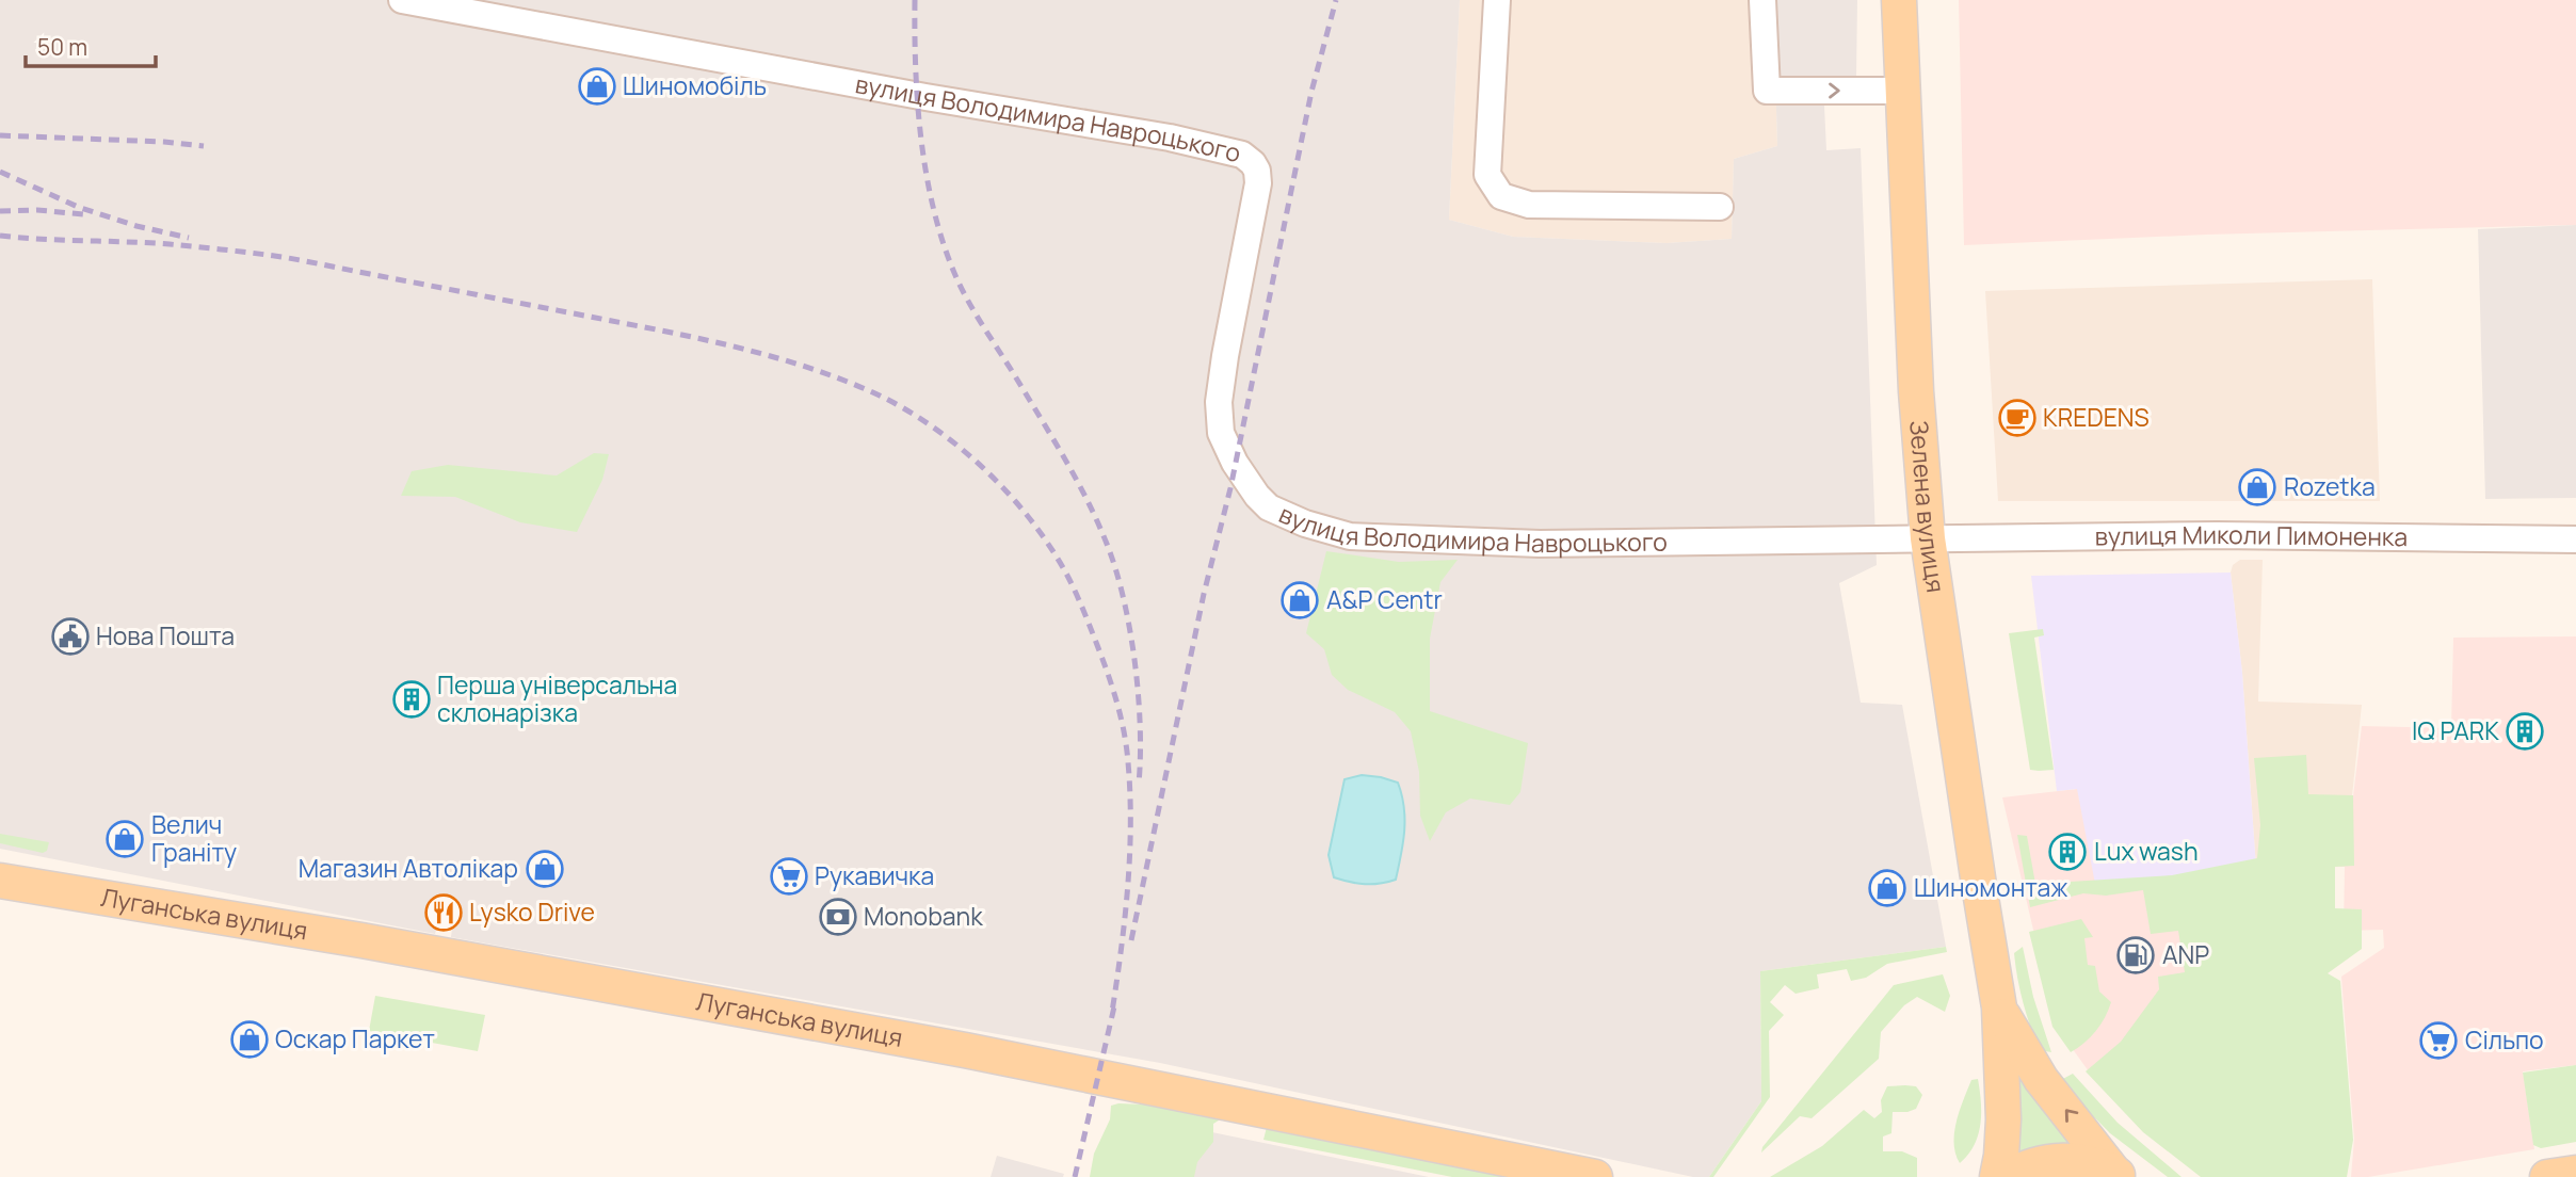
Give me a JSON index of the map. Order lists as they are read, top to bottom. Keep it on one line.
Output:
{"streets":{"main road":["Зелена вулиця","Луганська вулиця"],"street":["вулиця Володимира Навроцького","вулиця Миколи Пимоненка"]},"crossings":[["вулиця Володимира Навроцького","Зелена вулиця"],["вулиця Володимира Навроцького","вулиця Миколи Пимоненка"],["Зелена вулиця","вулиця Миколи Пимоненка"]],"places":{"shop":["Шиномобіль","Rozetka","A&P Centr","Велич Граніту","Магазин Автолікар","Шиномонтаж","Оскар Паркет"],"cafe":["KREDENS"],"public building":["Нова Пошта"],"building":["Перша універсальна склонарізка","IQ PARK","Lux wash"],"supermarket":["Рукавичка","Сільпо"],"restaurant":["Lysko Drive"],"bank":["Monobank"],"fuel station":["ANP"]},"scale_bar":"50 m"}
